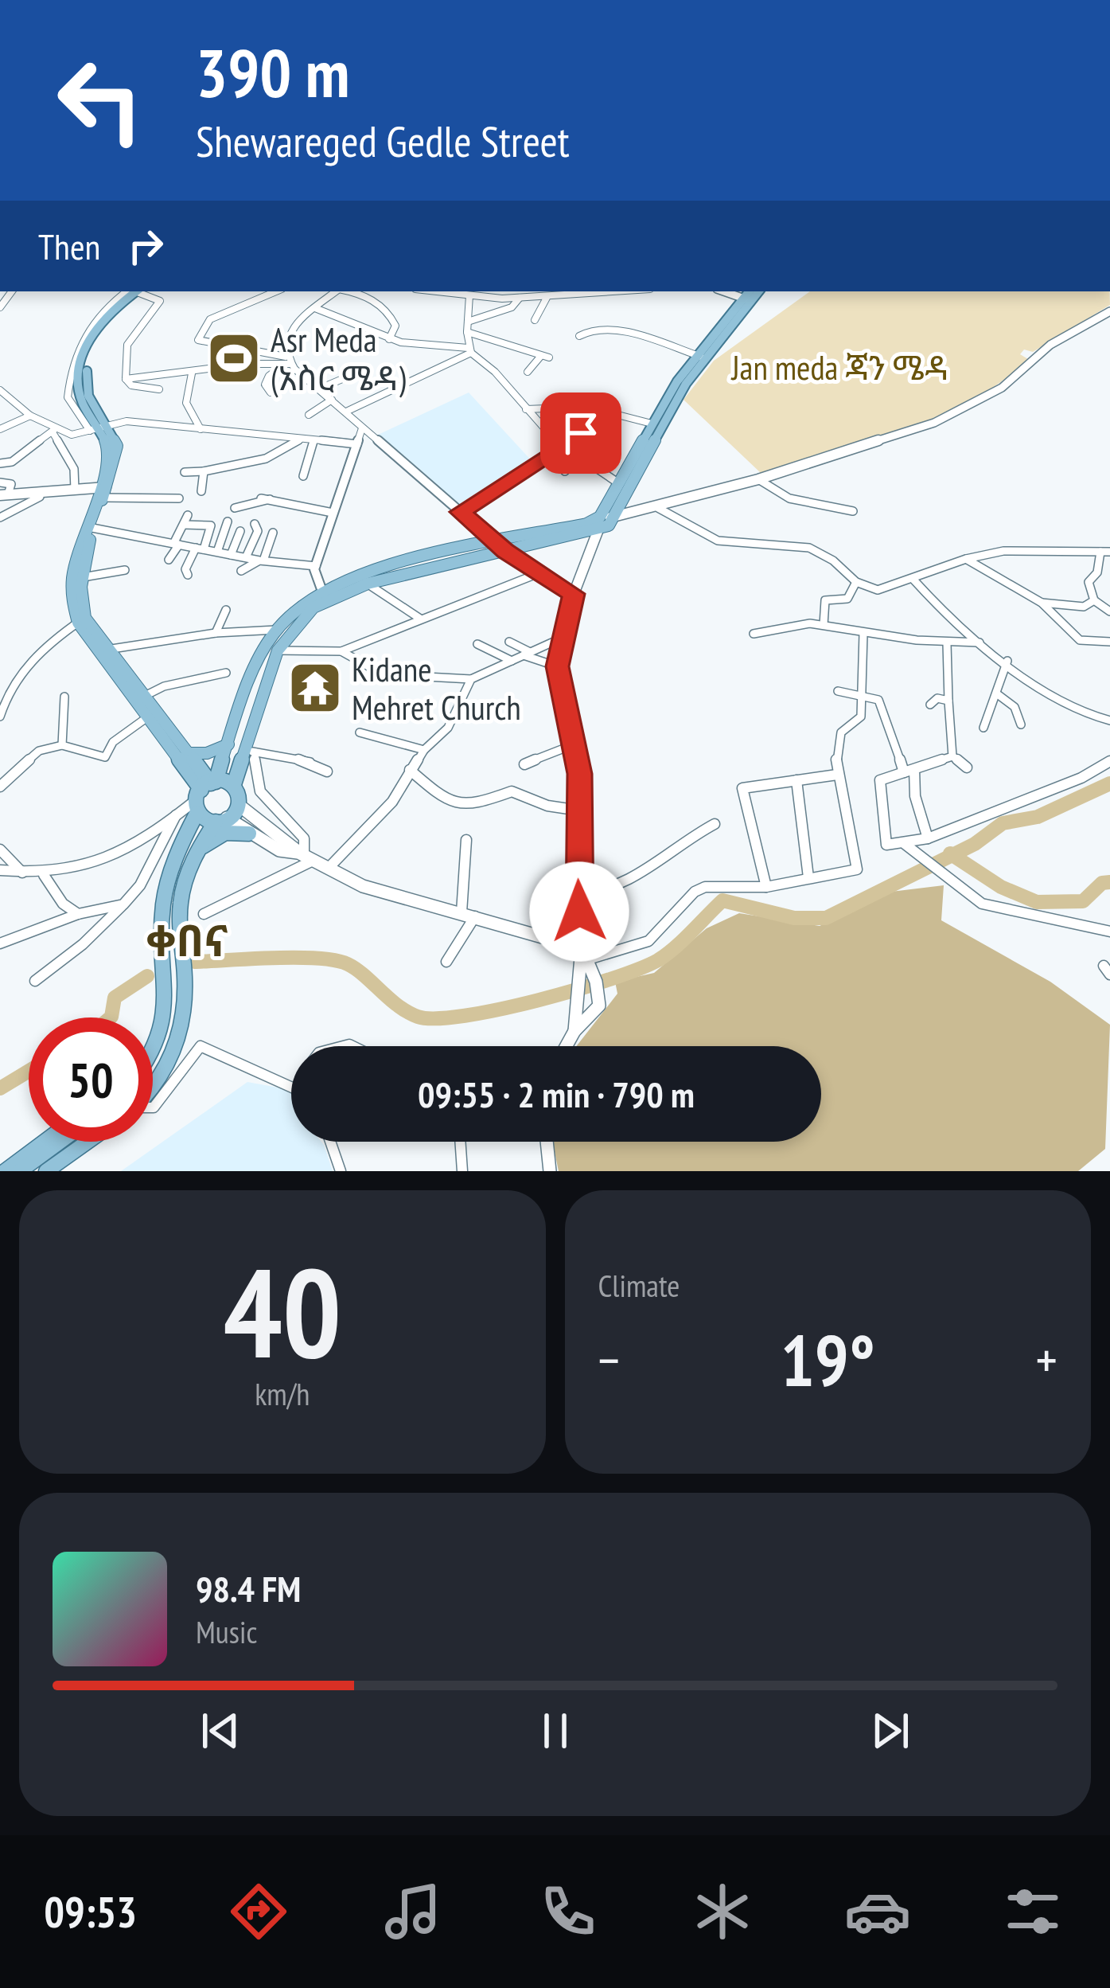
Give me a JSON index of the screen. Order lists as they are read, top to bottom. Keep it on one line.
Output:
{"districts":["ቀበና"],"parks":["Jan meda ጃን ሜዳ"],"places":{"sports":["Asr Meda (አስር ሜዳ)"],"temple":["Kidane Mehret Church"]},"page":{"turn":["390 m","Shewareged Gedle Street"],"then":"Then","limit":"50","trip":"09:55 · 2 min · 790 m","tile":[["40","km/h"],"Climate"],"heat":["−","19°","+"],"song":["98.4 FM","Music"],"tabs":"09:53"}}
